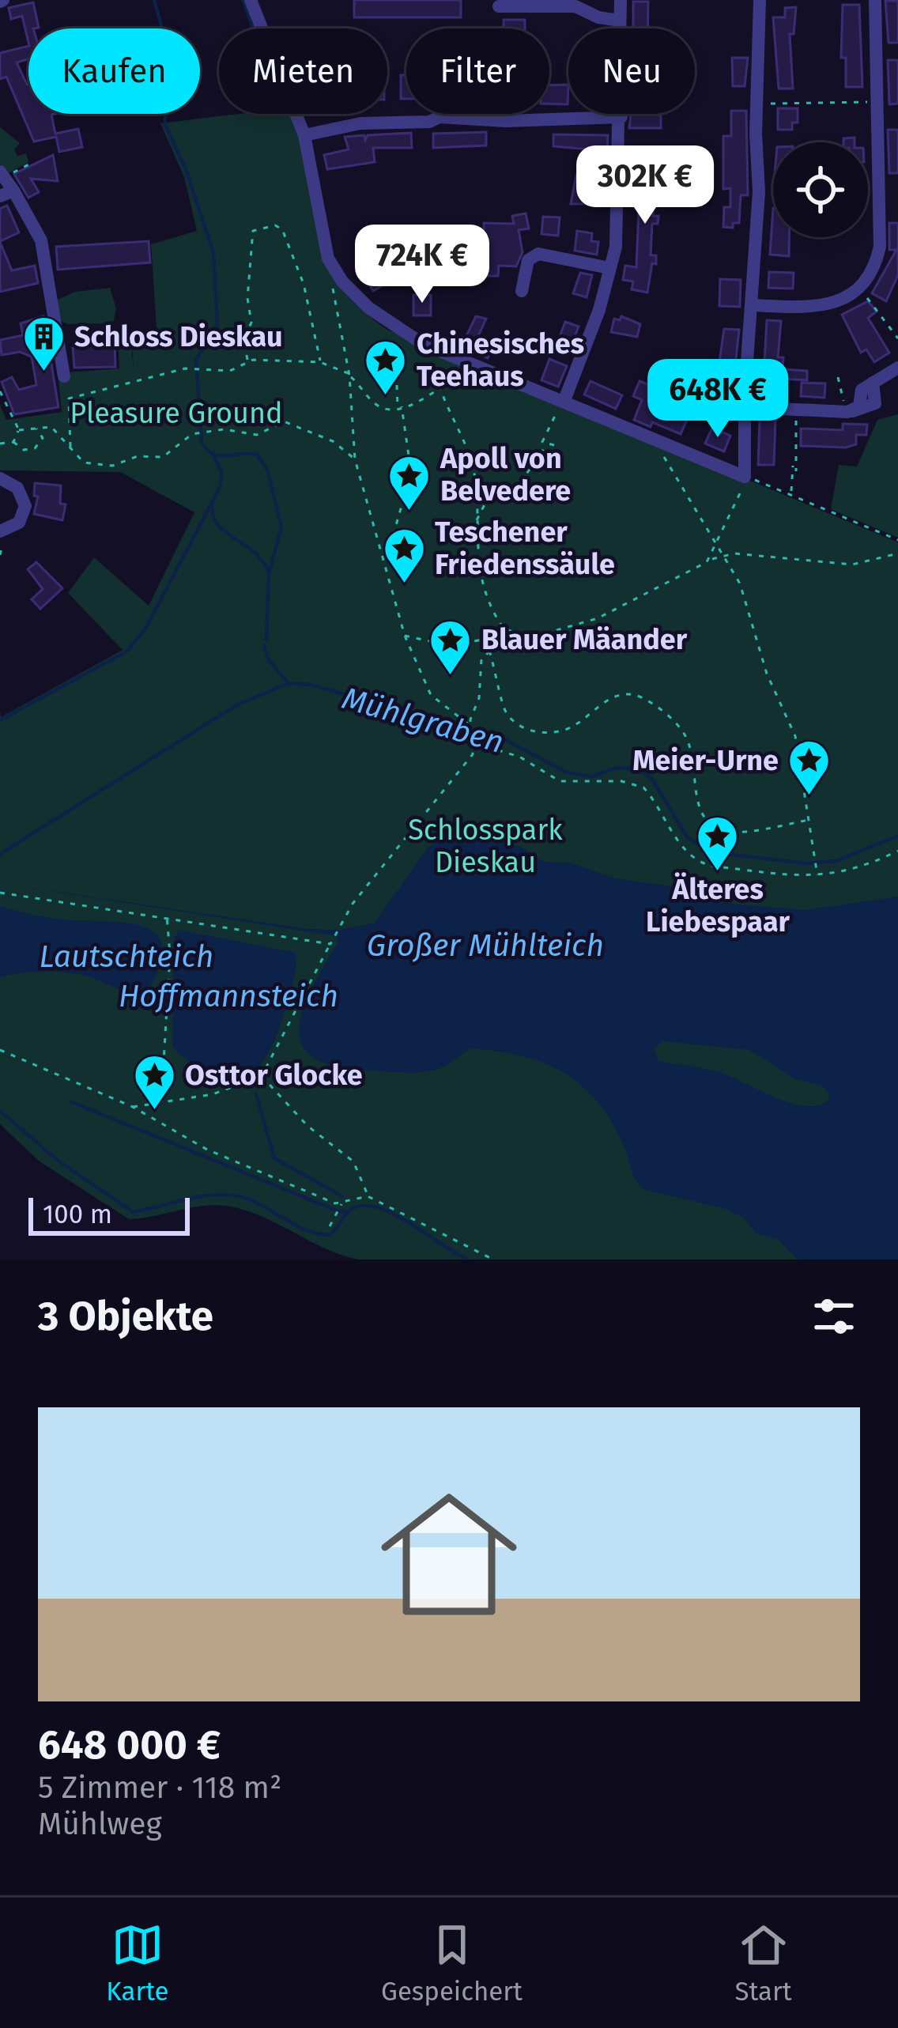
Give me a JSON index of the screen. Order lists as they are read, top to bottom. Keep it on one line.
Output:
{"water":["Mühlgraben","Großer Mühlteich","Lautschteich","Hoffmannsteich"],"parks":["Pleasure Ground","Schlosspark Dieskau"],"places":{"building":["Schloss Dieskau"],"place":["Chinesisches Teehaus","Apoll von Belvedere","Teschener Friedenssäule","Blauer Mäander","Meier-Urne","Älteres Liebespaar","Osttor Glocke"]},"scale_bar":"100 m","page":{"chip":["Kaufen","Mieten","Filter","Neu"],"price":["302K €","724K €","648K €"],"scale":"100 m","heading":"3 Objekte","list":[{"name":"648 000 €","note":"5 Zimmer · 118 m² · Mühlweg"}],"tabs":["Karte","Gespeichert","Start"]}}
